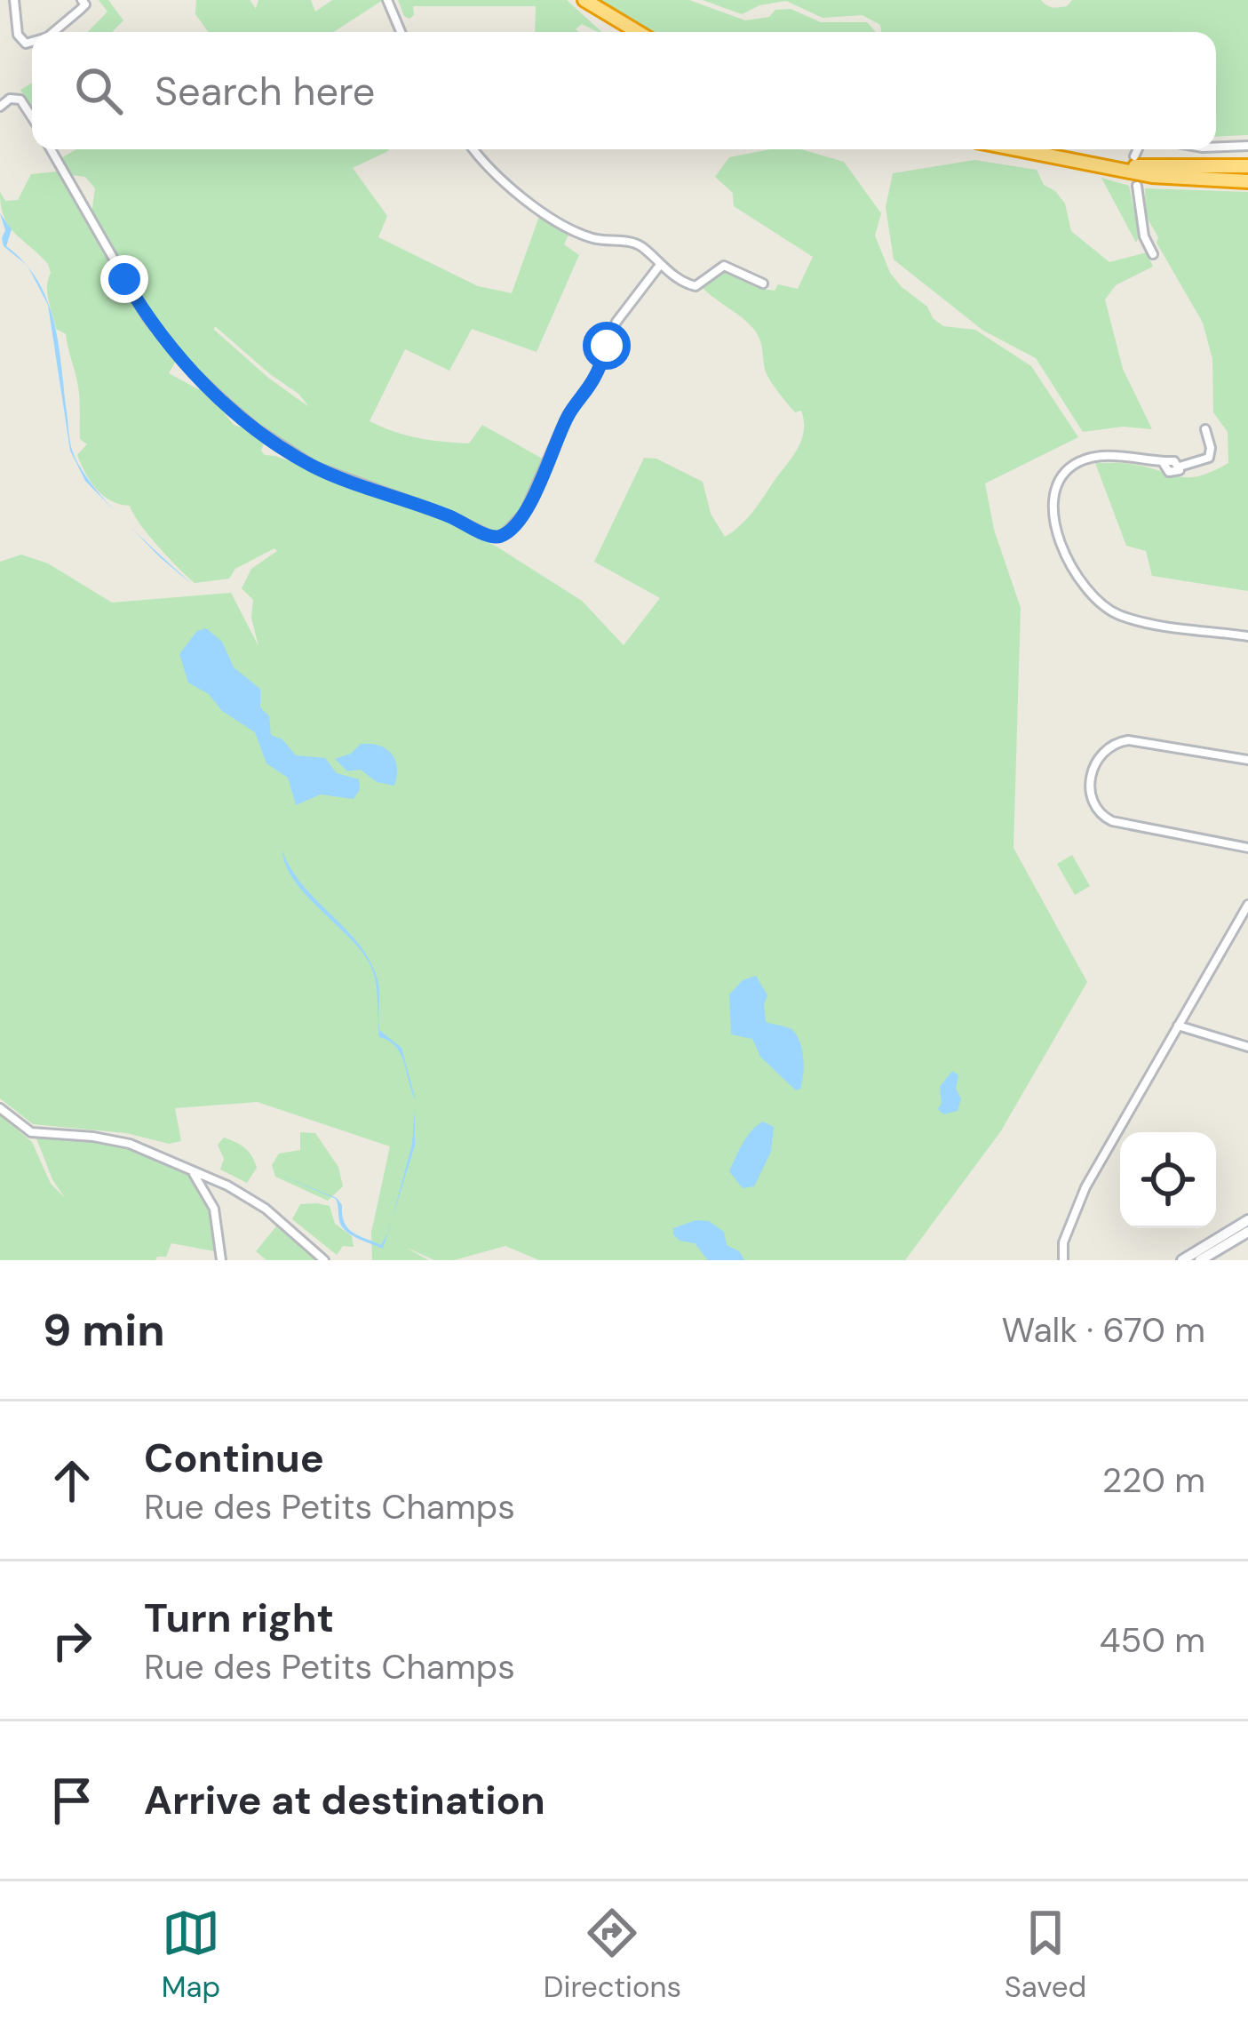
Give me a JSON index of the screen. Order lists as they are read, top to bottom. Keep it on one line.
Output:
{"page":{"search":"Search here","heading":["9 min","Walk · 670 m"],"list":[["Continue","Rue des Petits Champs","220 m"],["Turn right","Rue des Petits Champs","450 m"],"Arrive at destination"],"nav":["Map","Directions","Saved"]}}
